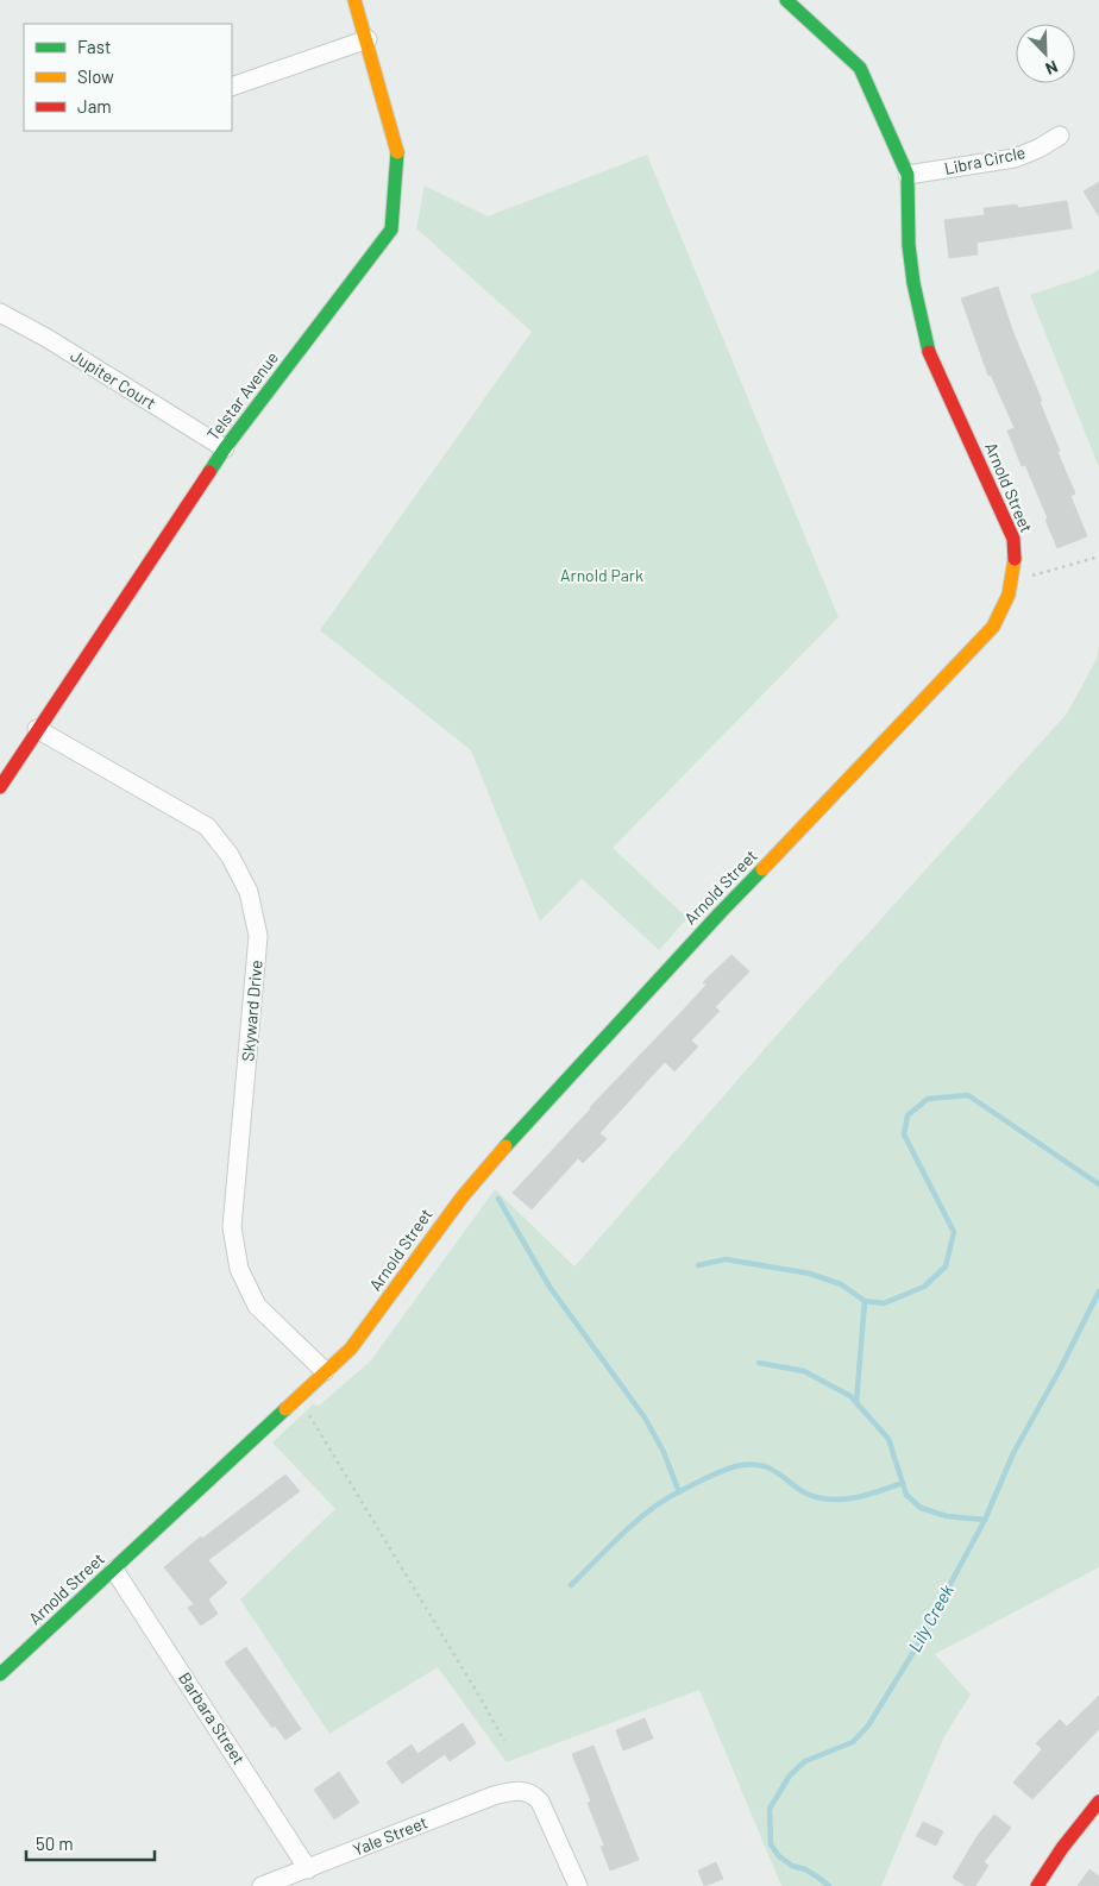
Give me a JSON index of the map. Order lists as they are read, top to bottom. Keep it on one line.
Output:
{"streets":{"street":["Libra Circle","Jupiter Court","Telstar Avenue","Arnold Street","Skyward Drive","Barbara Street","Yale Street"]},"crossings":[["Libra Circle","Arnold Street"],["Jupiter Court","Telstar Avenue"],["Telstar Avenue","Skyward Drive"],["Arnold Street","Skyward Drive"],["Arnold Street","Barbara Street"],["Barbara Street","Yale Street"]],"water":["Lily Creek"],"parks":["Arnold Park"],"legend":["Fast","Slow","Jam"],"scale_bar":"50 m","north":"bottom right"}
